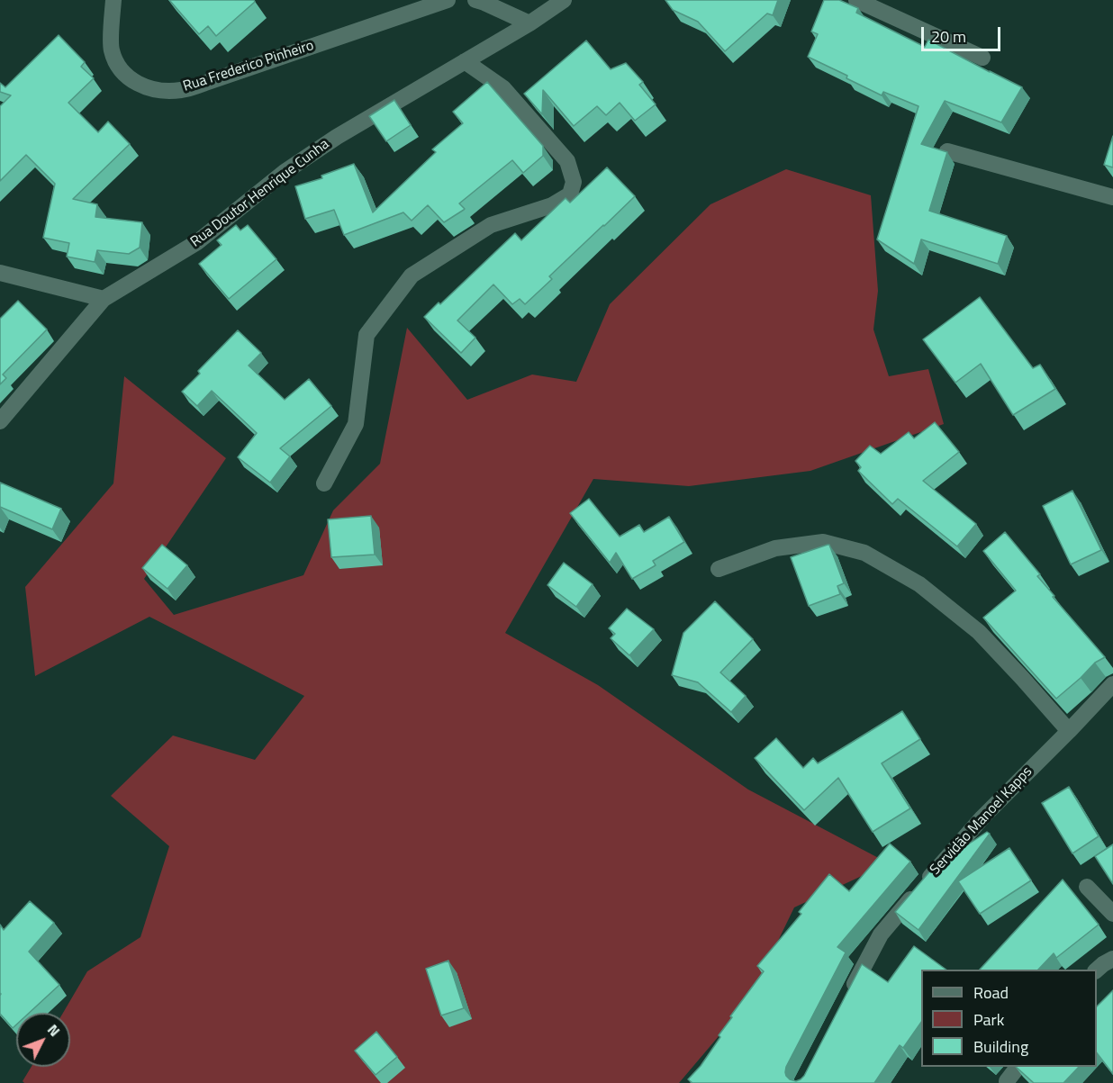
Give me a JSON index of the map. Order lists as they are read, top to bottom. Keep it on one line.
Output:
{"streets":{"street":["Rua Frederico Pinheiro","Rua Doutor Henrique Cunha","Servidão Manoel Kapps"]},"legend":["Road","Park","Building"],"scale_bar":"20 m","north":"top right"}
